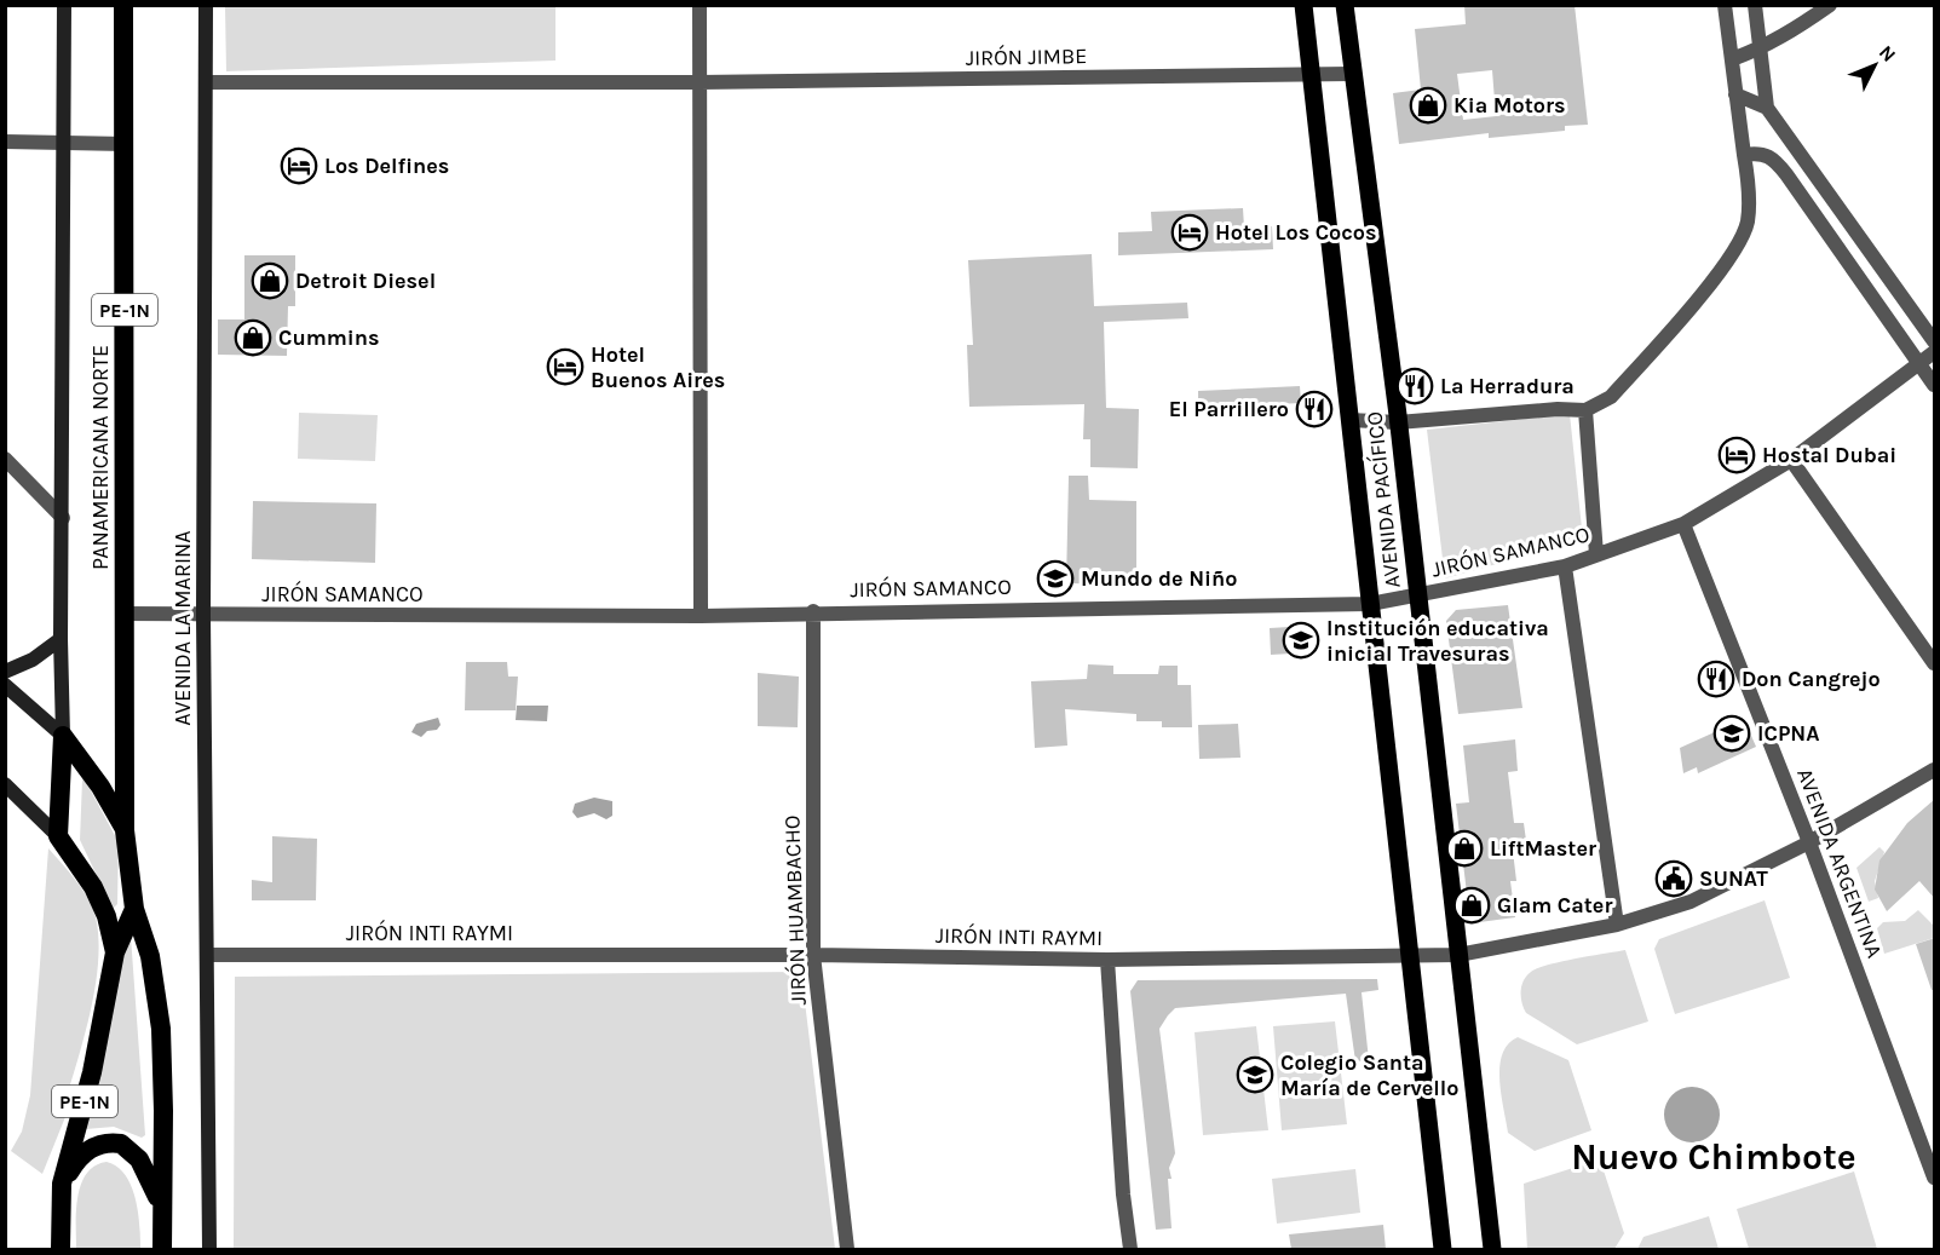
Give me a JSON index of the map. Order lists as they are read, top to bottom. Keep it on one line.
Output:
{"streets":{"highway":["PE-1N","PANAMERICANA NORTE"],"main road":["AVENIDA PACÍFICO","AVENIDA LA MARINA"],"street":["JIRÓN JIMBE","JIRÓN SAMANCO","AVENIDA ARGENTINA","JIRÓN HUAMBACHO","JIRÓN INTI RAYMI"]},"crossings":[["JIRÓN JIMBE","AVENIDA PACÍFICO"],["JIRÓN JIMBE","AVENIDA LA MARINA"],["PE-1N","PANAMERICANA NORTE"],["PANAMERICANA NORTE","JIRÓN SAMANCO"],["AVENIDA PACÍFICO","JIRÓN SAMANCO"],["AVENIDA PACÍFICO","JIRÓN INTI RAYMI"],["JIRÓN SAMANCO","AVENIDA LA MARINA"],["JIRÓN SAMANCO","AVENIDA ARGENTINA"],["JIRÓN SAMANCO","JIRÓN HUAMBACHO"],["AVENIDA LA MARINA","JIRÓN INTI RAYMI"],["AVENIDA ARGENTINA","JIRÓN INTI RAYMI"],["JIRÓN HUAMBACHO","JIRÓN INTI RAYMI"]],"districts":["Nuevo Chimbote"],"places":{"shop":["Kia Motors","Detroit Diesel","Cummins","LiftMaster","Glam Cater"],"hotel":["Los Delfines","Hotel Los Cocos","Hotel Buenos Aires","Hostal Dubai"],"restaurant":["La Herradura","El Parrillero","Don Cangrejo"],"school or university":["Mundo de Niño","Institución educativa inicial Travesuras","ICPNA","Colegio Santa María de Cervello"],"public building":["SUNAT"]},"north":"top right"}
